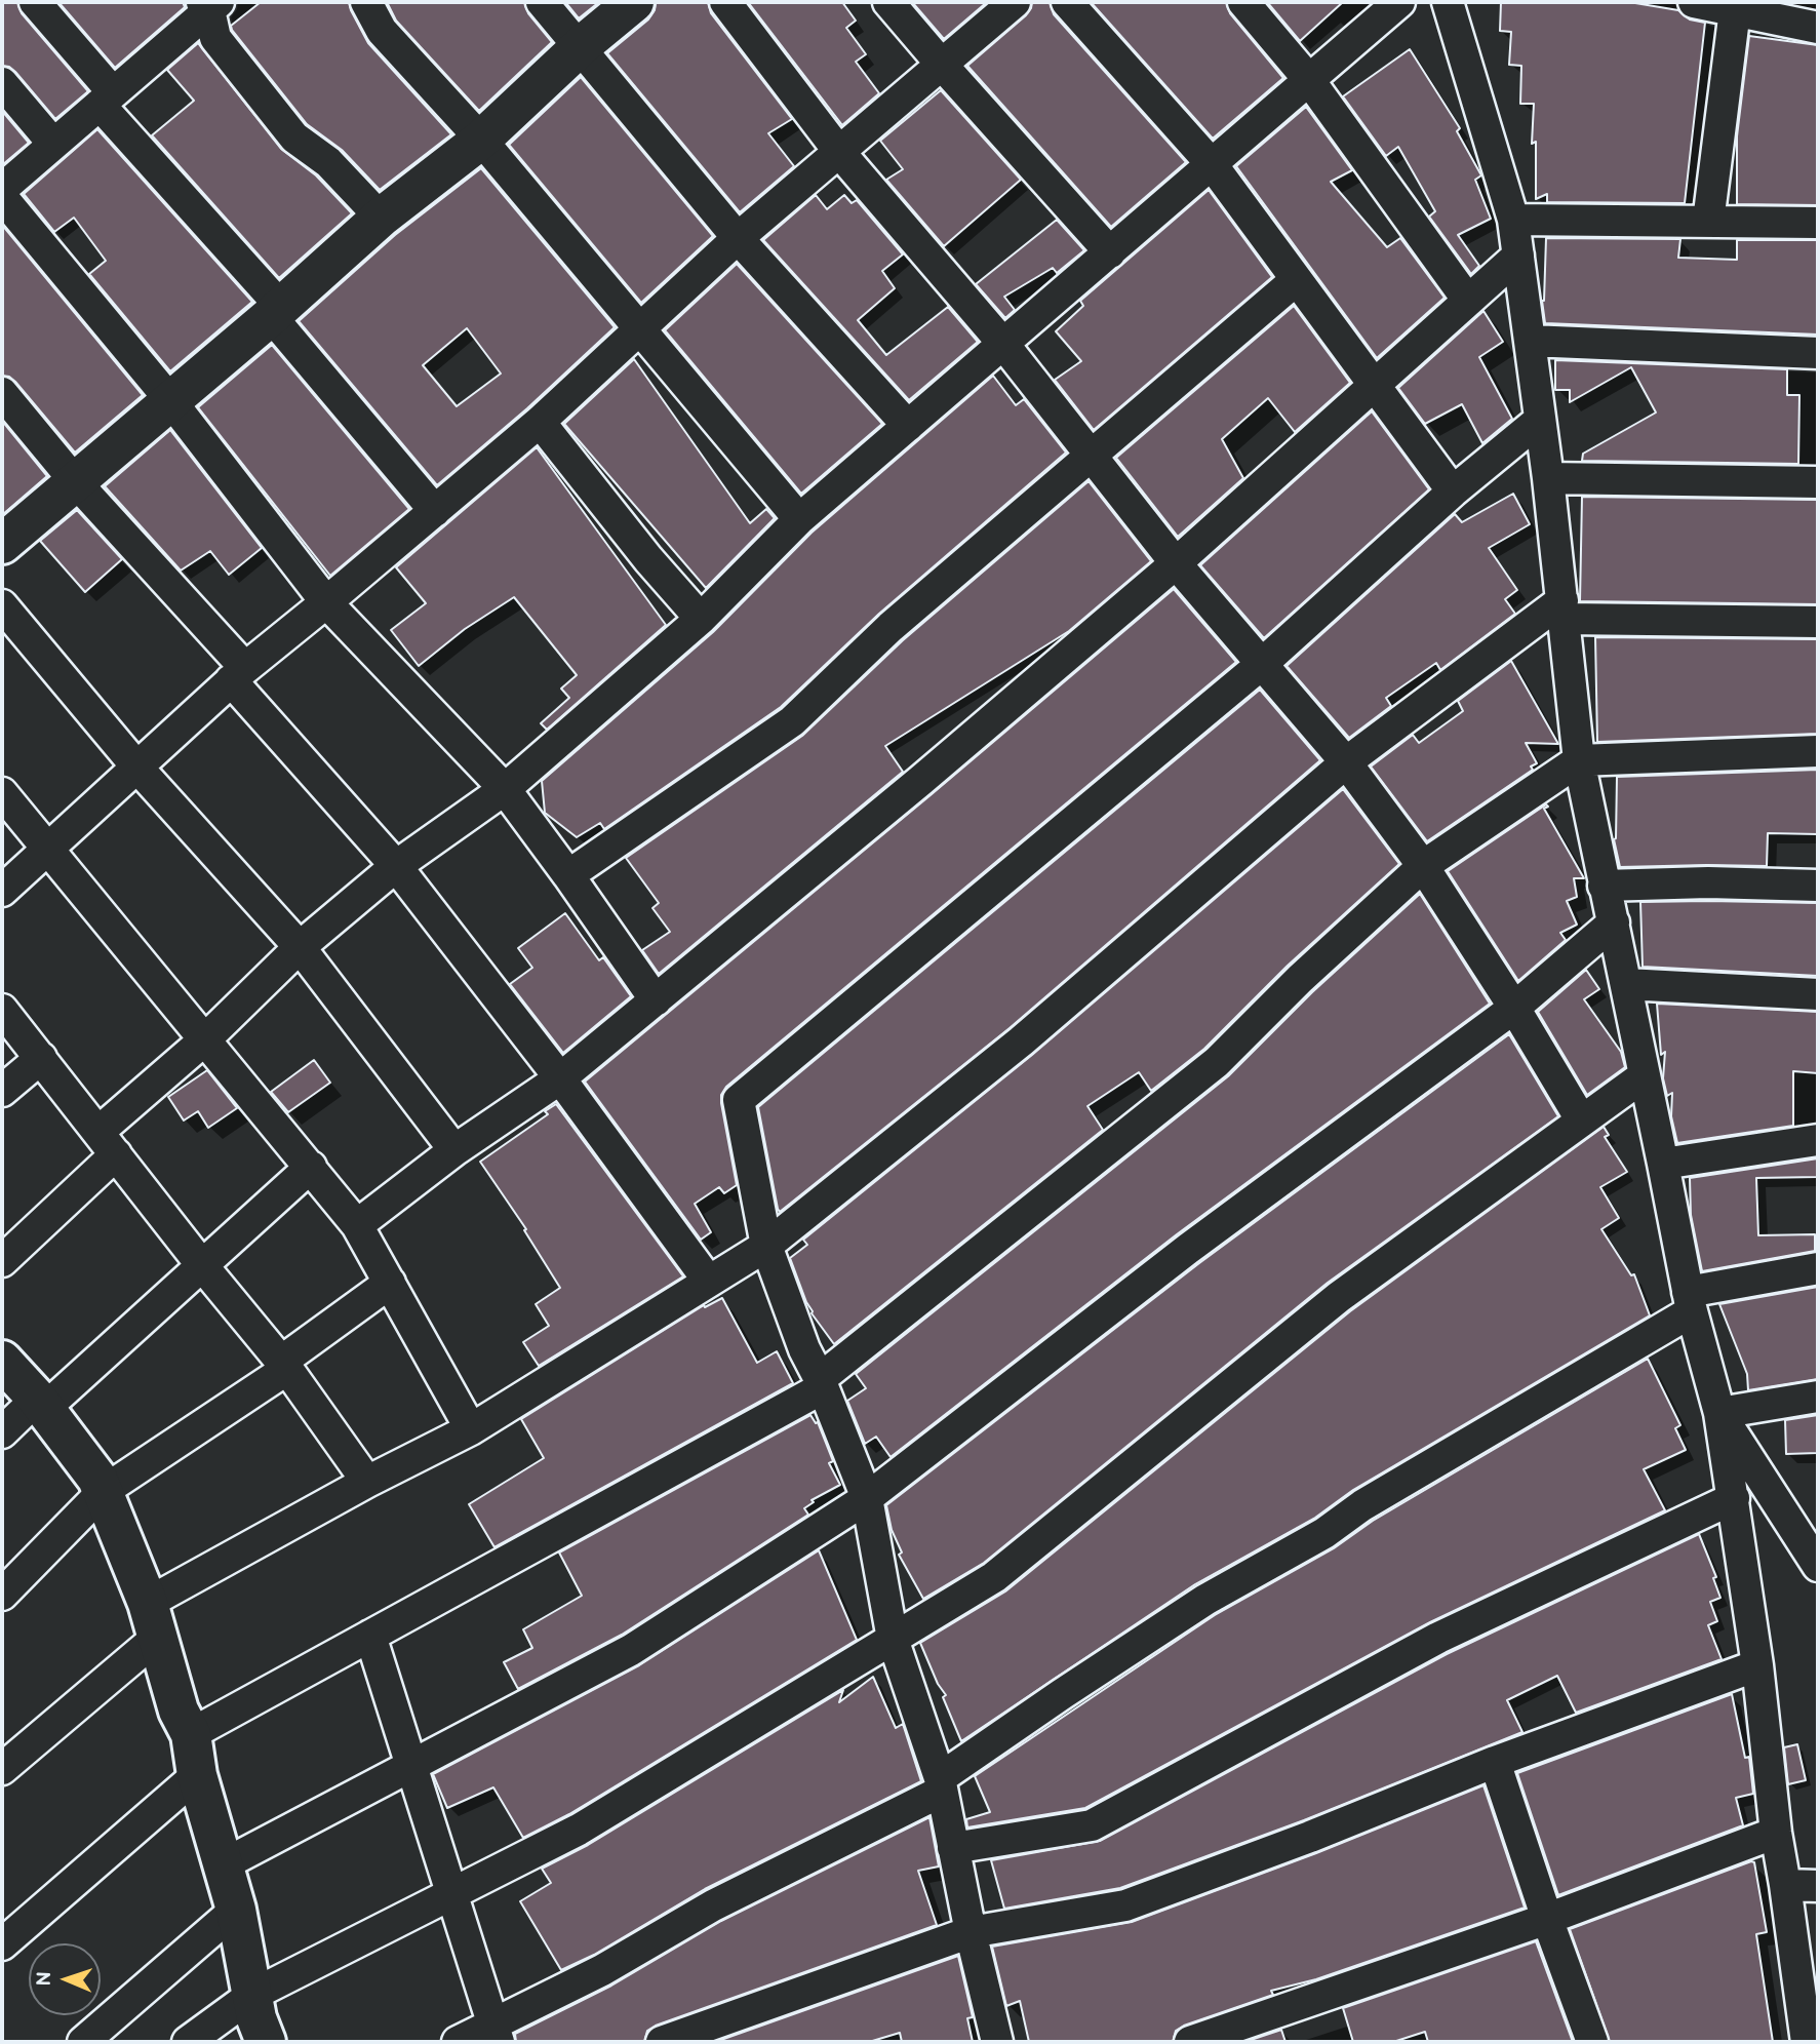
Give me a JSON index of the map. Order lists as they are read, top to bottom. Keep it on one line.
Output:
{"north":"left"}
